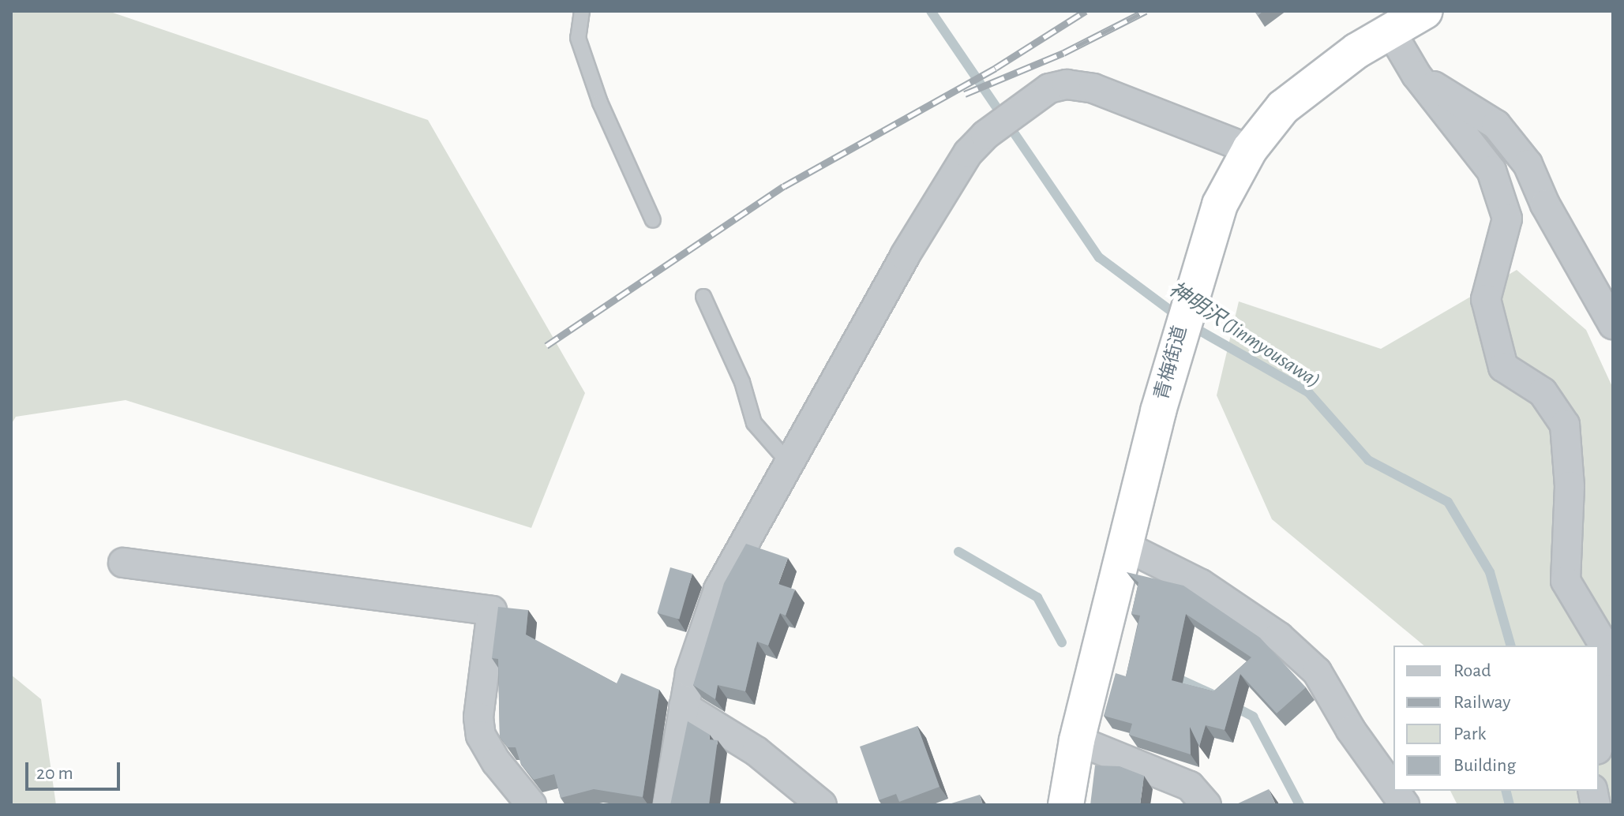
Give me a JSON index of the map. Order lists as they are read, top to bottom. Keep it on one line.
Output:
{"streets":{"highway":["青梅街道"]},"water":["神明沢 (Jinmyousawa)"],"legend":["Road","Railway","Park","Building"],"scale_bar":"20 m"}
